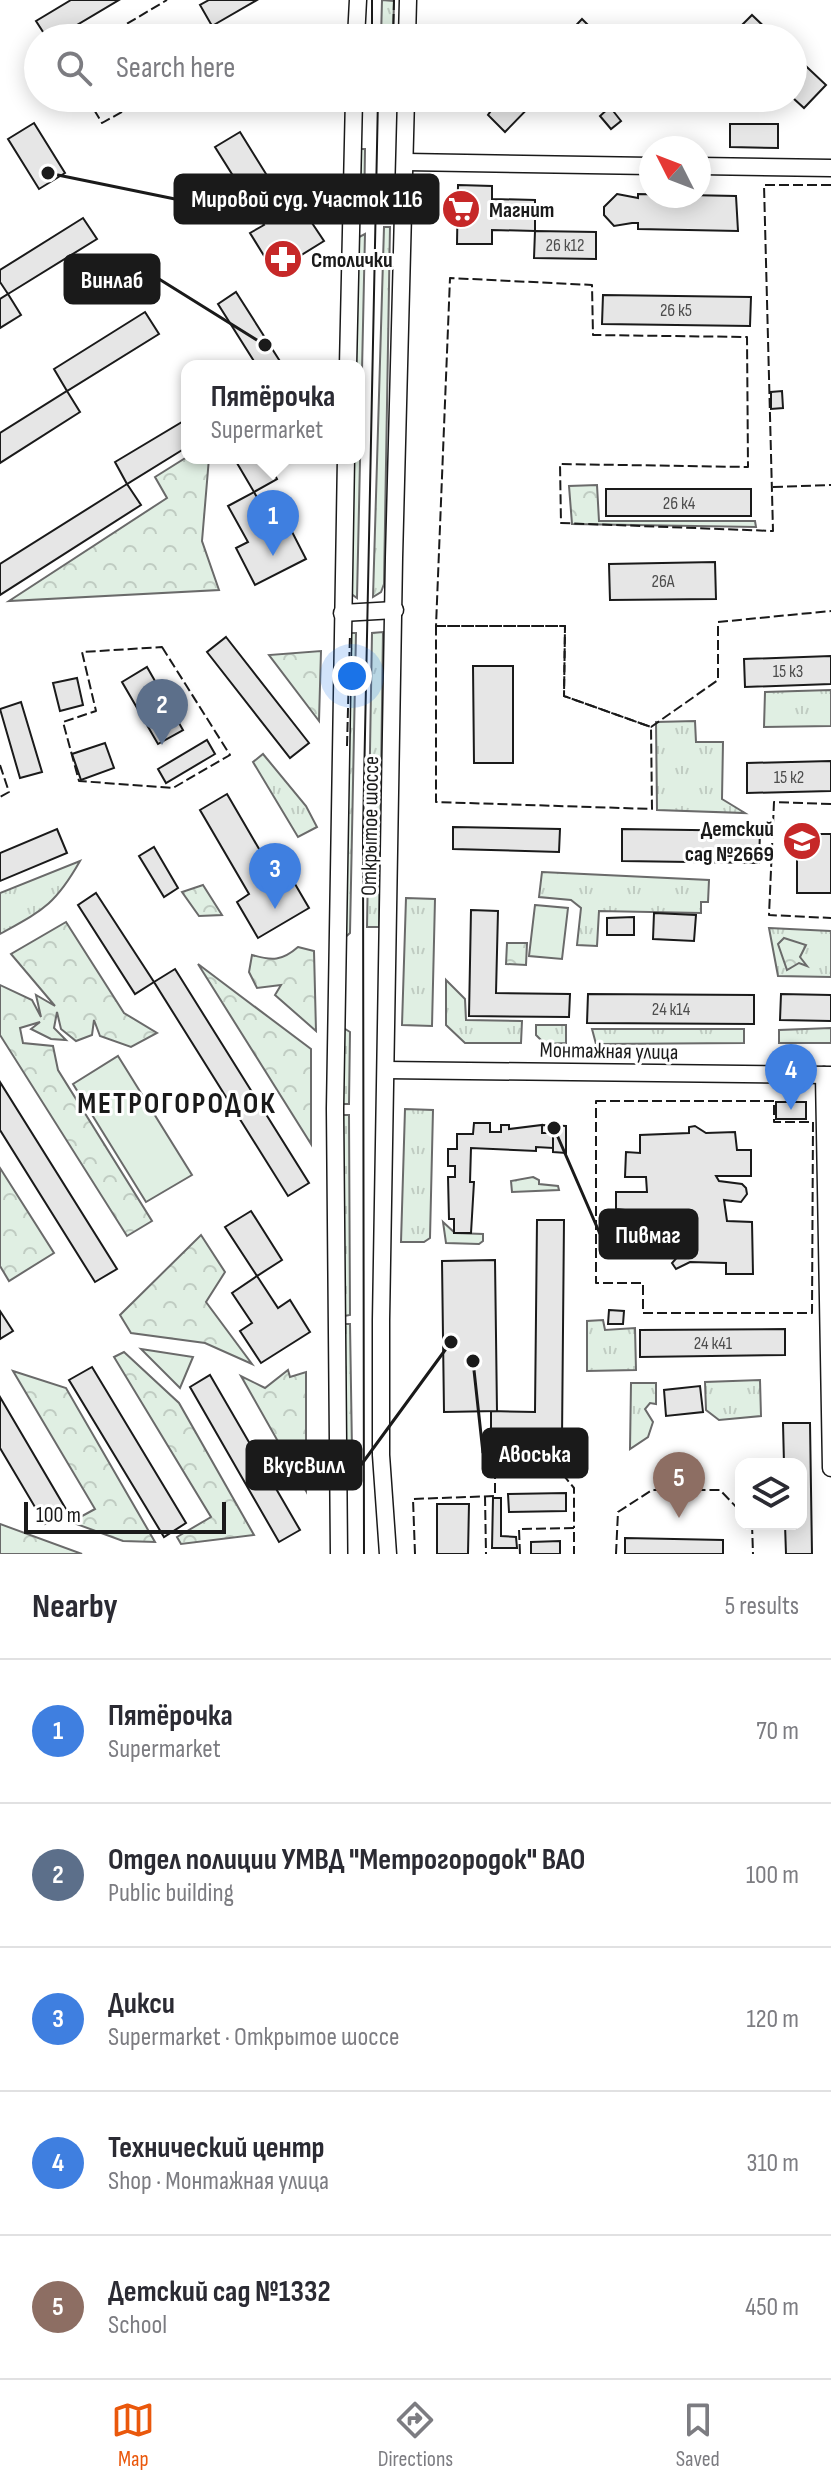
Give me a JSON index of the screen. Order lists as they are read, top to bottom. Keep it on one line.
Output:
{"streets":{"street":["Открытое шоссе","Монтажная улица"]},"crossings":[["Открытое шоссе","Монтажная улица"]],"districts":["МЕТРОГОРОДОК"],"places":{"other":["Мировой суд. Участок 116","Винлаб","Пивмаг","ВкусВилл","Авоська"],"supermarket":["Магнит"],"pharmacy":["Столички"],"school or university":["Детский сад №2669"]},"house_numbers":["26 к12","26 к5","26 к4","26А","15 к3","15 к2","24 к14","24 к41"],"scale_bar":"100 m","north":"top left","page":{"search":"Search here","popup":["Пятёрочка","Supermarket"],"pins":["1","2","3","4","5"],"scale":"100 m","heading":["Nearby","5 results"],"list":[{"mark":"1","name":"Пятёрочка","note":"Supermarket","value":"70 m"},{"mark":"2","name":"Отдел полиции УМВД \"Метрогородок\" ВАО","note":"Public building","value":"100 m"},{"mark":"3","name":"Дикси","note":"Supermarket · Открытое шоссе","value":"120 m"},{"mark":"4","name":"Технический центр","note":"Shop · Монтажная улица","value":"310 m"},{"mark":"5","name":"Детский сад №1332","note":"School","value":"450 m"}],"nav":["Map","Directions","Saved"]}}
